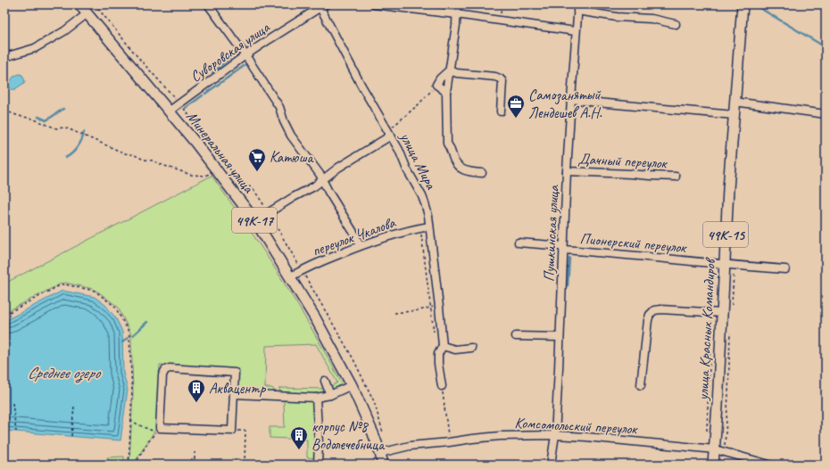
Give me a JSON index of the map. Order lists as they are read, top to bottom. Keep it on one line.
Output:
{"streets":{"main road":["Минеральная улица","49К-17","49К-15","улица Красных Командиров"],"street":["Суворовская улица","улица Мира","Дачный переулок","Пушкинская улица","переулок Чкалова","Пионерский переулок","Комсомольский переулок"]},"crossings":[["Суворовская улица","Минеральная улица"],["Суворовская улица","улица Мира"],["Минеральная улица","переулок Чкалова"],["Минеральная улица","Комсомольский переулок"],["улица Мира","переулок Чкалова"],["Дачный переулок","Пушкинская улица"],["Пушкинская улица","Пионерский переулок"],["Пушкинская улица","Комсомольский переулок"],["Пионерский переулок","улица Красных Командиров"],["улица Красных Командиров","Комсомольский переулок"]],"water":["Среднее озеро"],"places":{"office":["Самозанятый Лендешев А.Н."],"supermarket":["Катюша"],"building":["Аквацентр","корпус №8 Водолечебница"]}}
